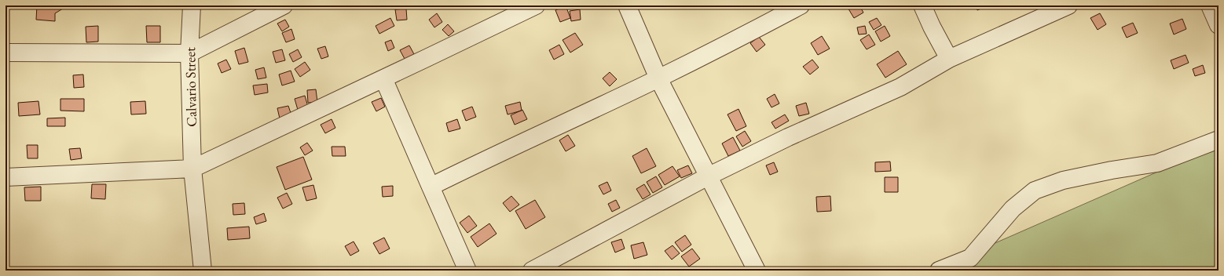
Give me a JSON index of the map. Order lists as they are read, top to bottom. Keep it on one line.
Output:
{"streets":{"street":["Calvario Street"]}}
